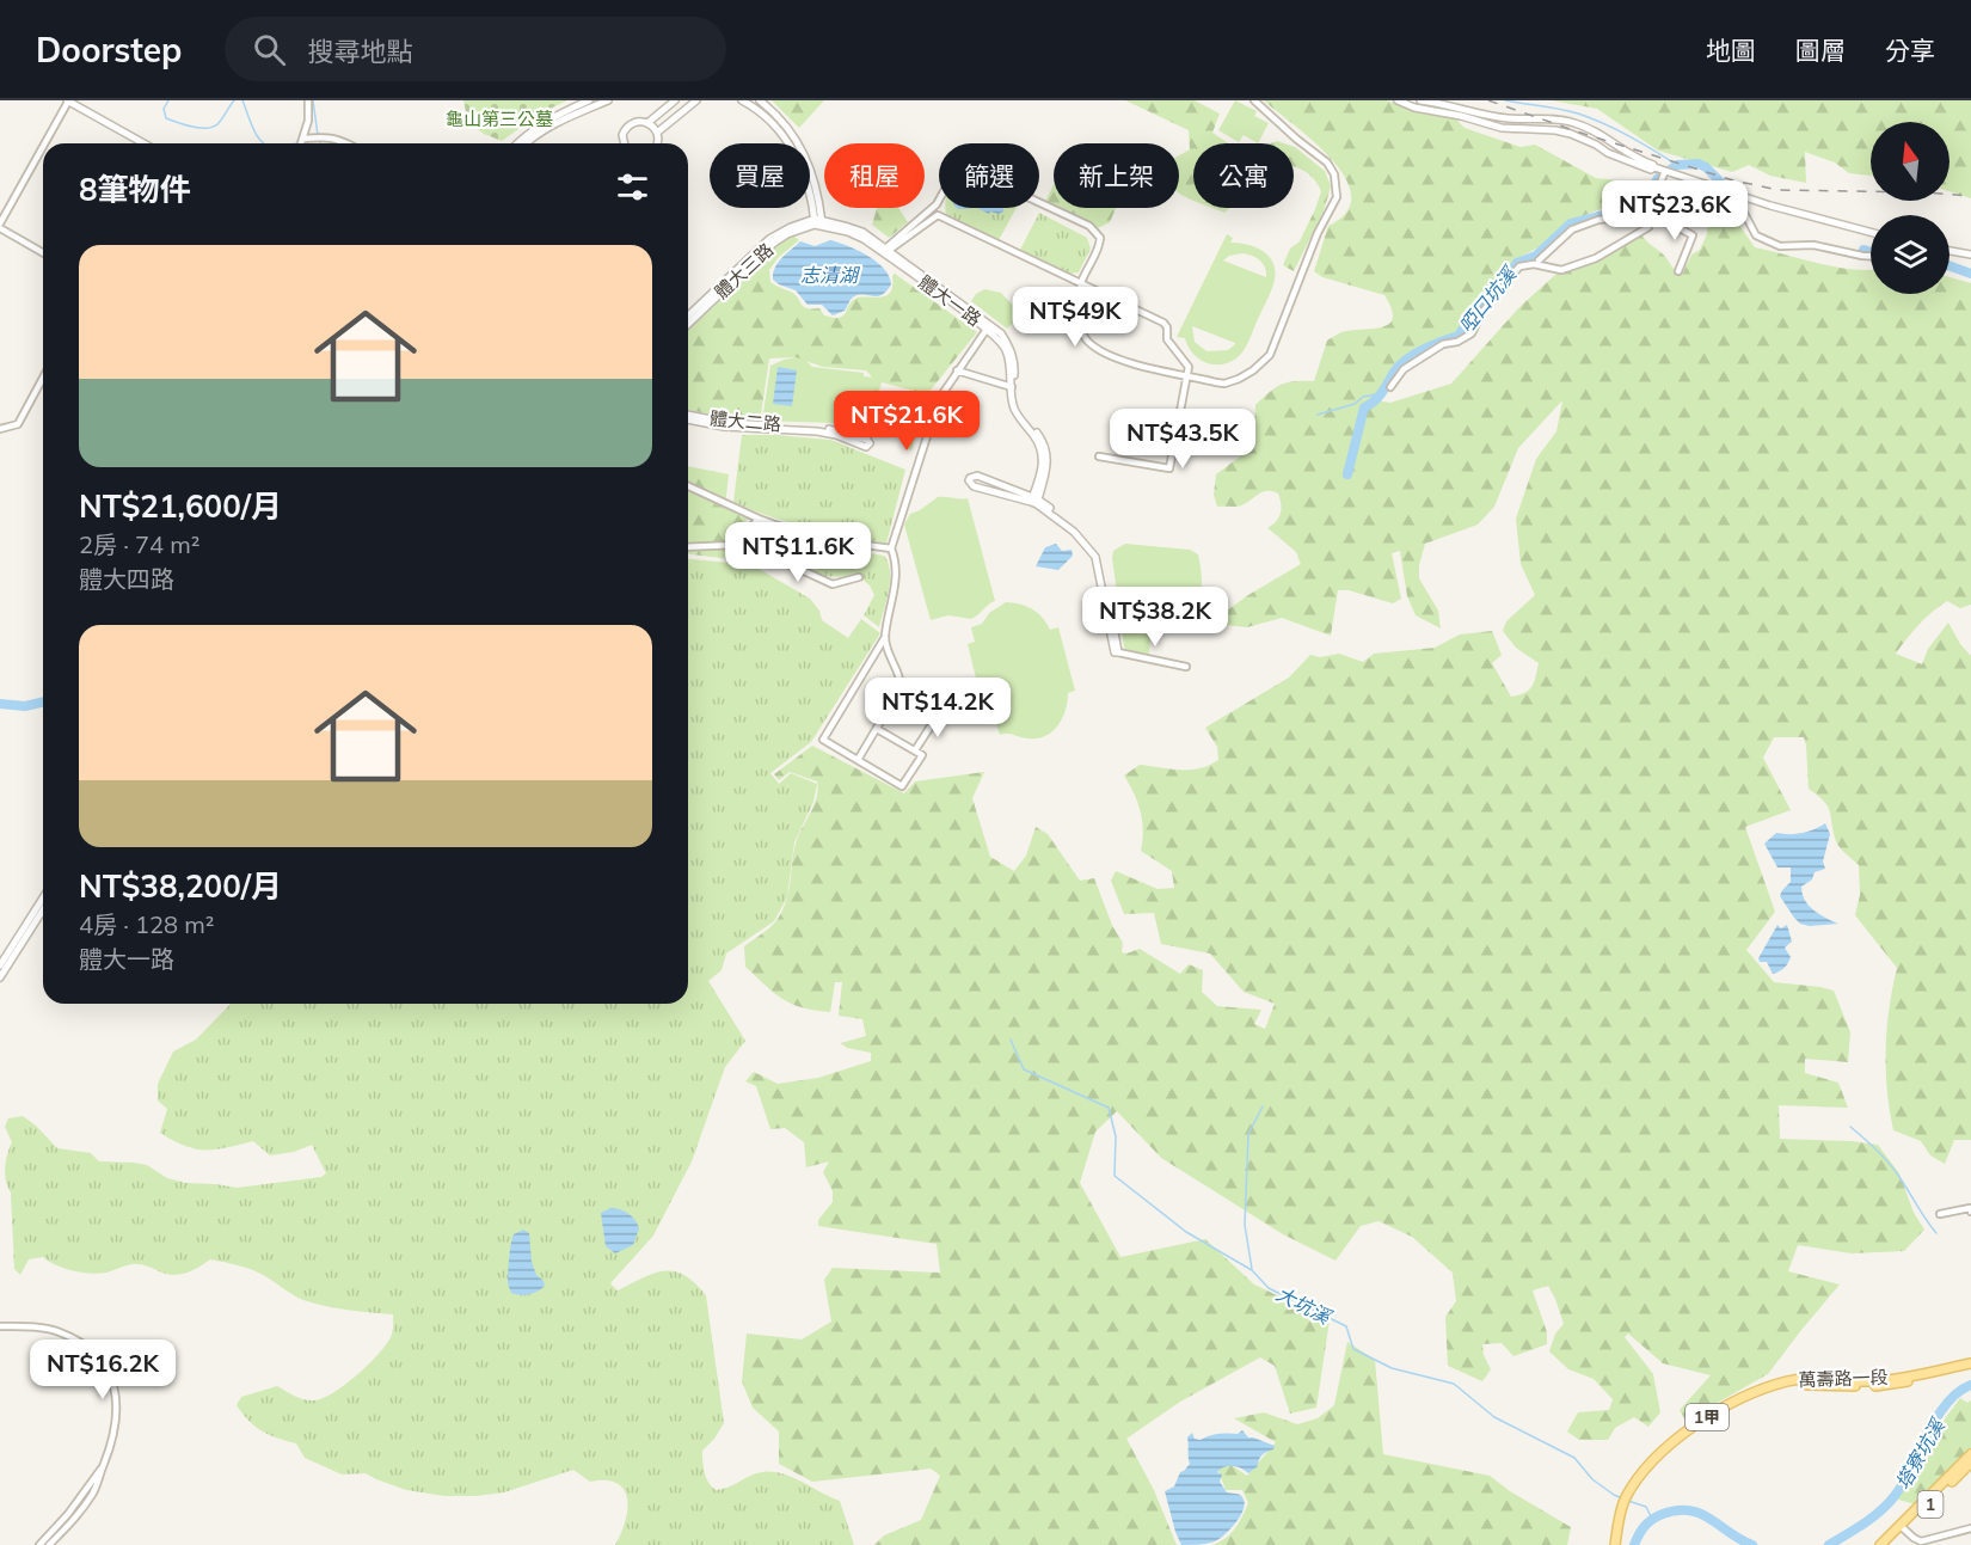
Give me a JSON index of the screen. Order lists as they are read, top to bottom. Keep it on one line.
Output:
{"streets":{"main road":["萬壽路一段","1甲","1"],"street":["體大三路","體大一路","體大二路"]},"crossings":[["體大三路","體大一路"]],"water":["志清湖","啞口坑溪","大坑溪","塔寮坑溪"],"parks":["龜山第三公墓"],"north":"top","page":{"header":"Doorstep","search":"搜尋地點","nav":["地圖","圖層","分享"],"chip":["買屋","租屋","篩選","新上架","公寓"],"heading":"8筆物件","price":["NT$23.6K","NT$49K","NT$21.6K","NT$43.5K","NT$11.6K","NT$38.2K","NT$14.2K","NT$16.2K"],"list":[{"name":"NT$21,600/月","note":"2房 · 74 m² · 體大四路"},{"name":"NT$38,200/月","note":"4房 · 128 m² · 體大一路"}]}}
